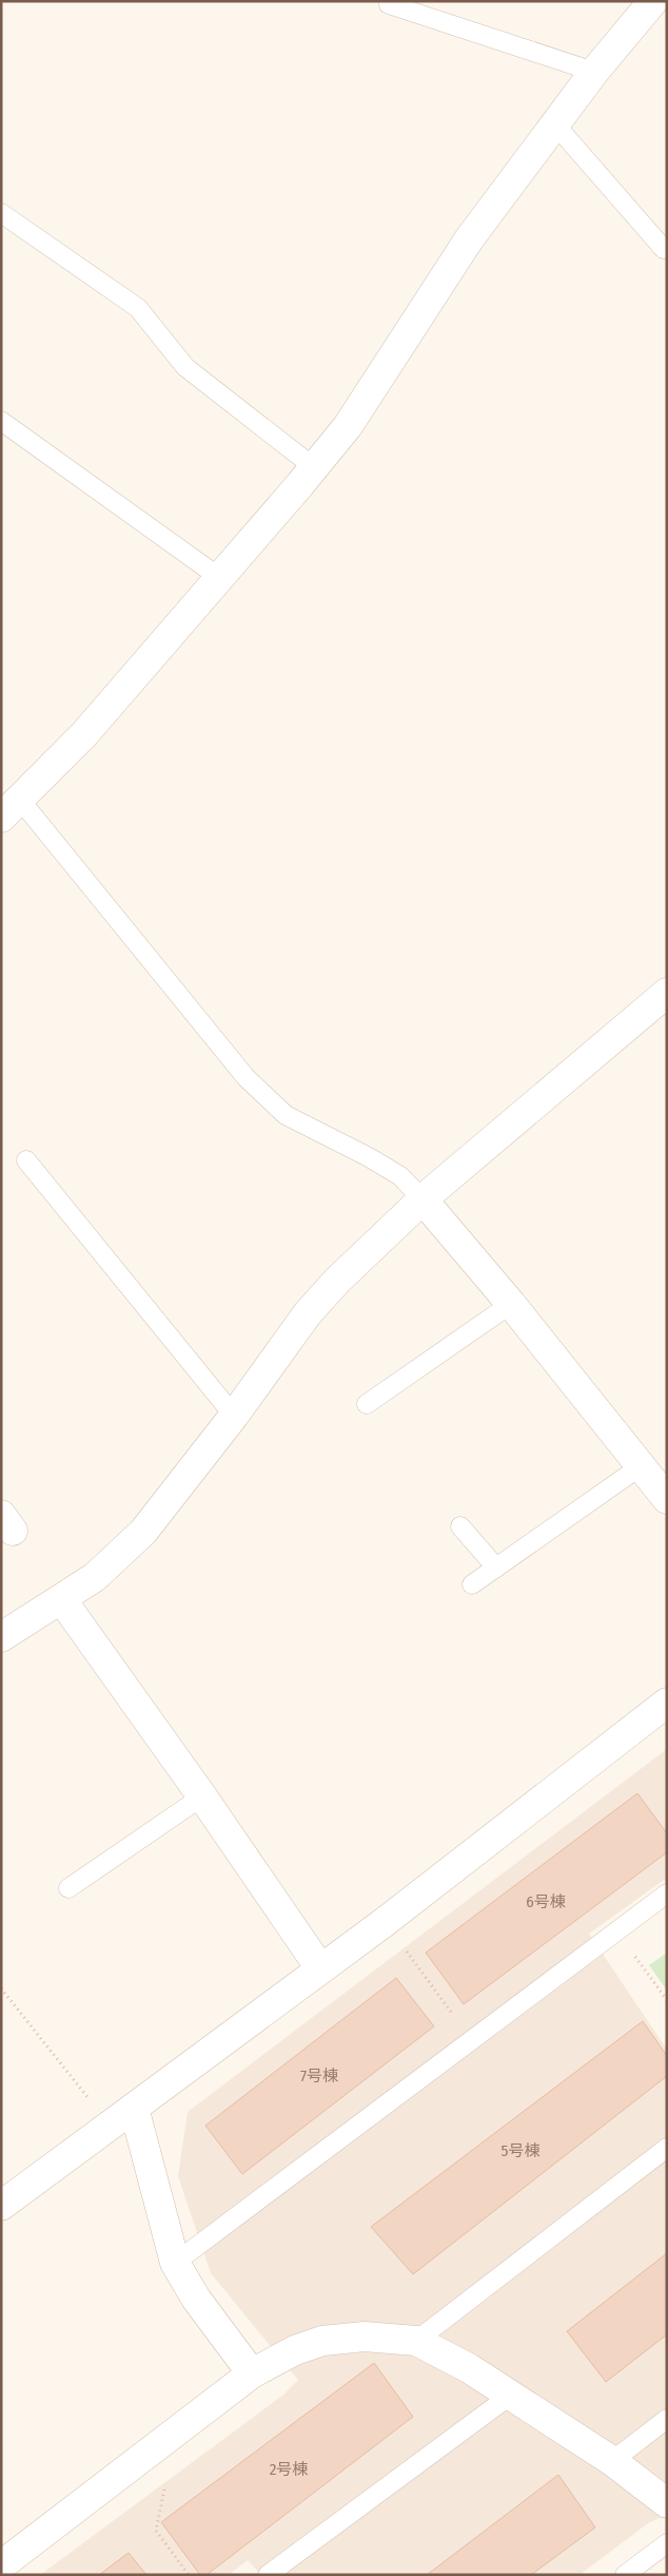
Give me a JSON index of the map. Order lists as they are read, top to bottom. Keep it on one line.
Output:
{"house_numbers":["6号棟","7号棟","5号棟","2号棟"]}
